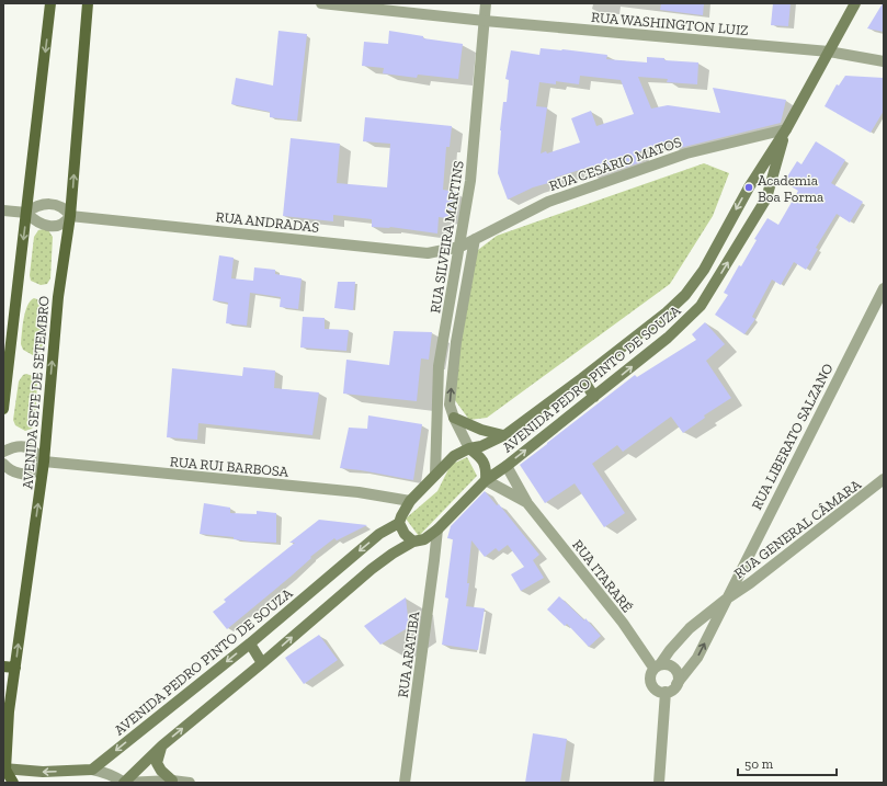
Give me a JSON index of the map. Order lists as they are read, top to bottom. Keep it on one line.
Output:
{"streets":{"main road":["AVENIDA PEDRO PINTO DE SOUZA","AVENIDA SETE DE SETEMBRO"],"street":["RUA WASHINGTON LUIZ","RUA CESÁRIO MATOS","RUA ANDRADAS","RUA SILVEIRA MARTINS","RUA LIBERATO SALZANO","RUA RUI BARBOSA","RUA GENERAL CÂMARA","RUA ITARARÉ","RUA ARATIBA"]},"crossings":[["RUA WASHINGTON LUIZ","RUA SILVEIRA MARTINS"],["RUA WASHINGTON LUIZ","AVENIDA PEDRO PINTO DE SOUZA"],["RUA CESÁRIO MATOS","RUA ANDRADAS"],["RUA CESÁRIO MATOS","RUA SILVEIRA MARTINS"],["RUA CESÁRIO MATOS","AVENIDA PEDRO PINTO DE SOUZA"],["RUA ANDRADAS","RUA SILVEIRA MARTINS"],["RUA ANDRADAS","AVENIDA SETE DE SETEMBRO"],["RUA SILVEIRA MARTINS","AVENIDA PEDRO PINTO DE SOUZA"],["AVENIDA PEDRO PINTO DE SOUZA","RUA RUI BARBOSA"],["AVENIDA PEDRO PINTO DE SOUZA","RUA ITARARÉ"],["AVENIDA PEDRO PINTO DE SOUZA","RUA ARATIBA"],["AVENIDA SETE DE SETEMBRO","RUA RUI BARBOSA"],["RUA LIBERATO SALZANO","RUA GENERAL CÂMARA"],["RUA GENERAL CÂMARA","RUA ITARARÉ"]],"places":["Academia Boa Forma"],"scale_bar":"50 m"}
